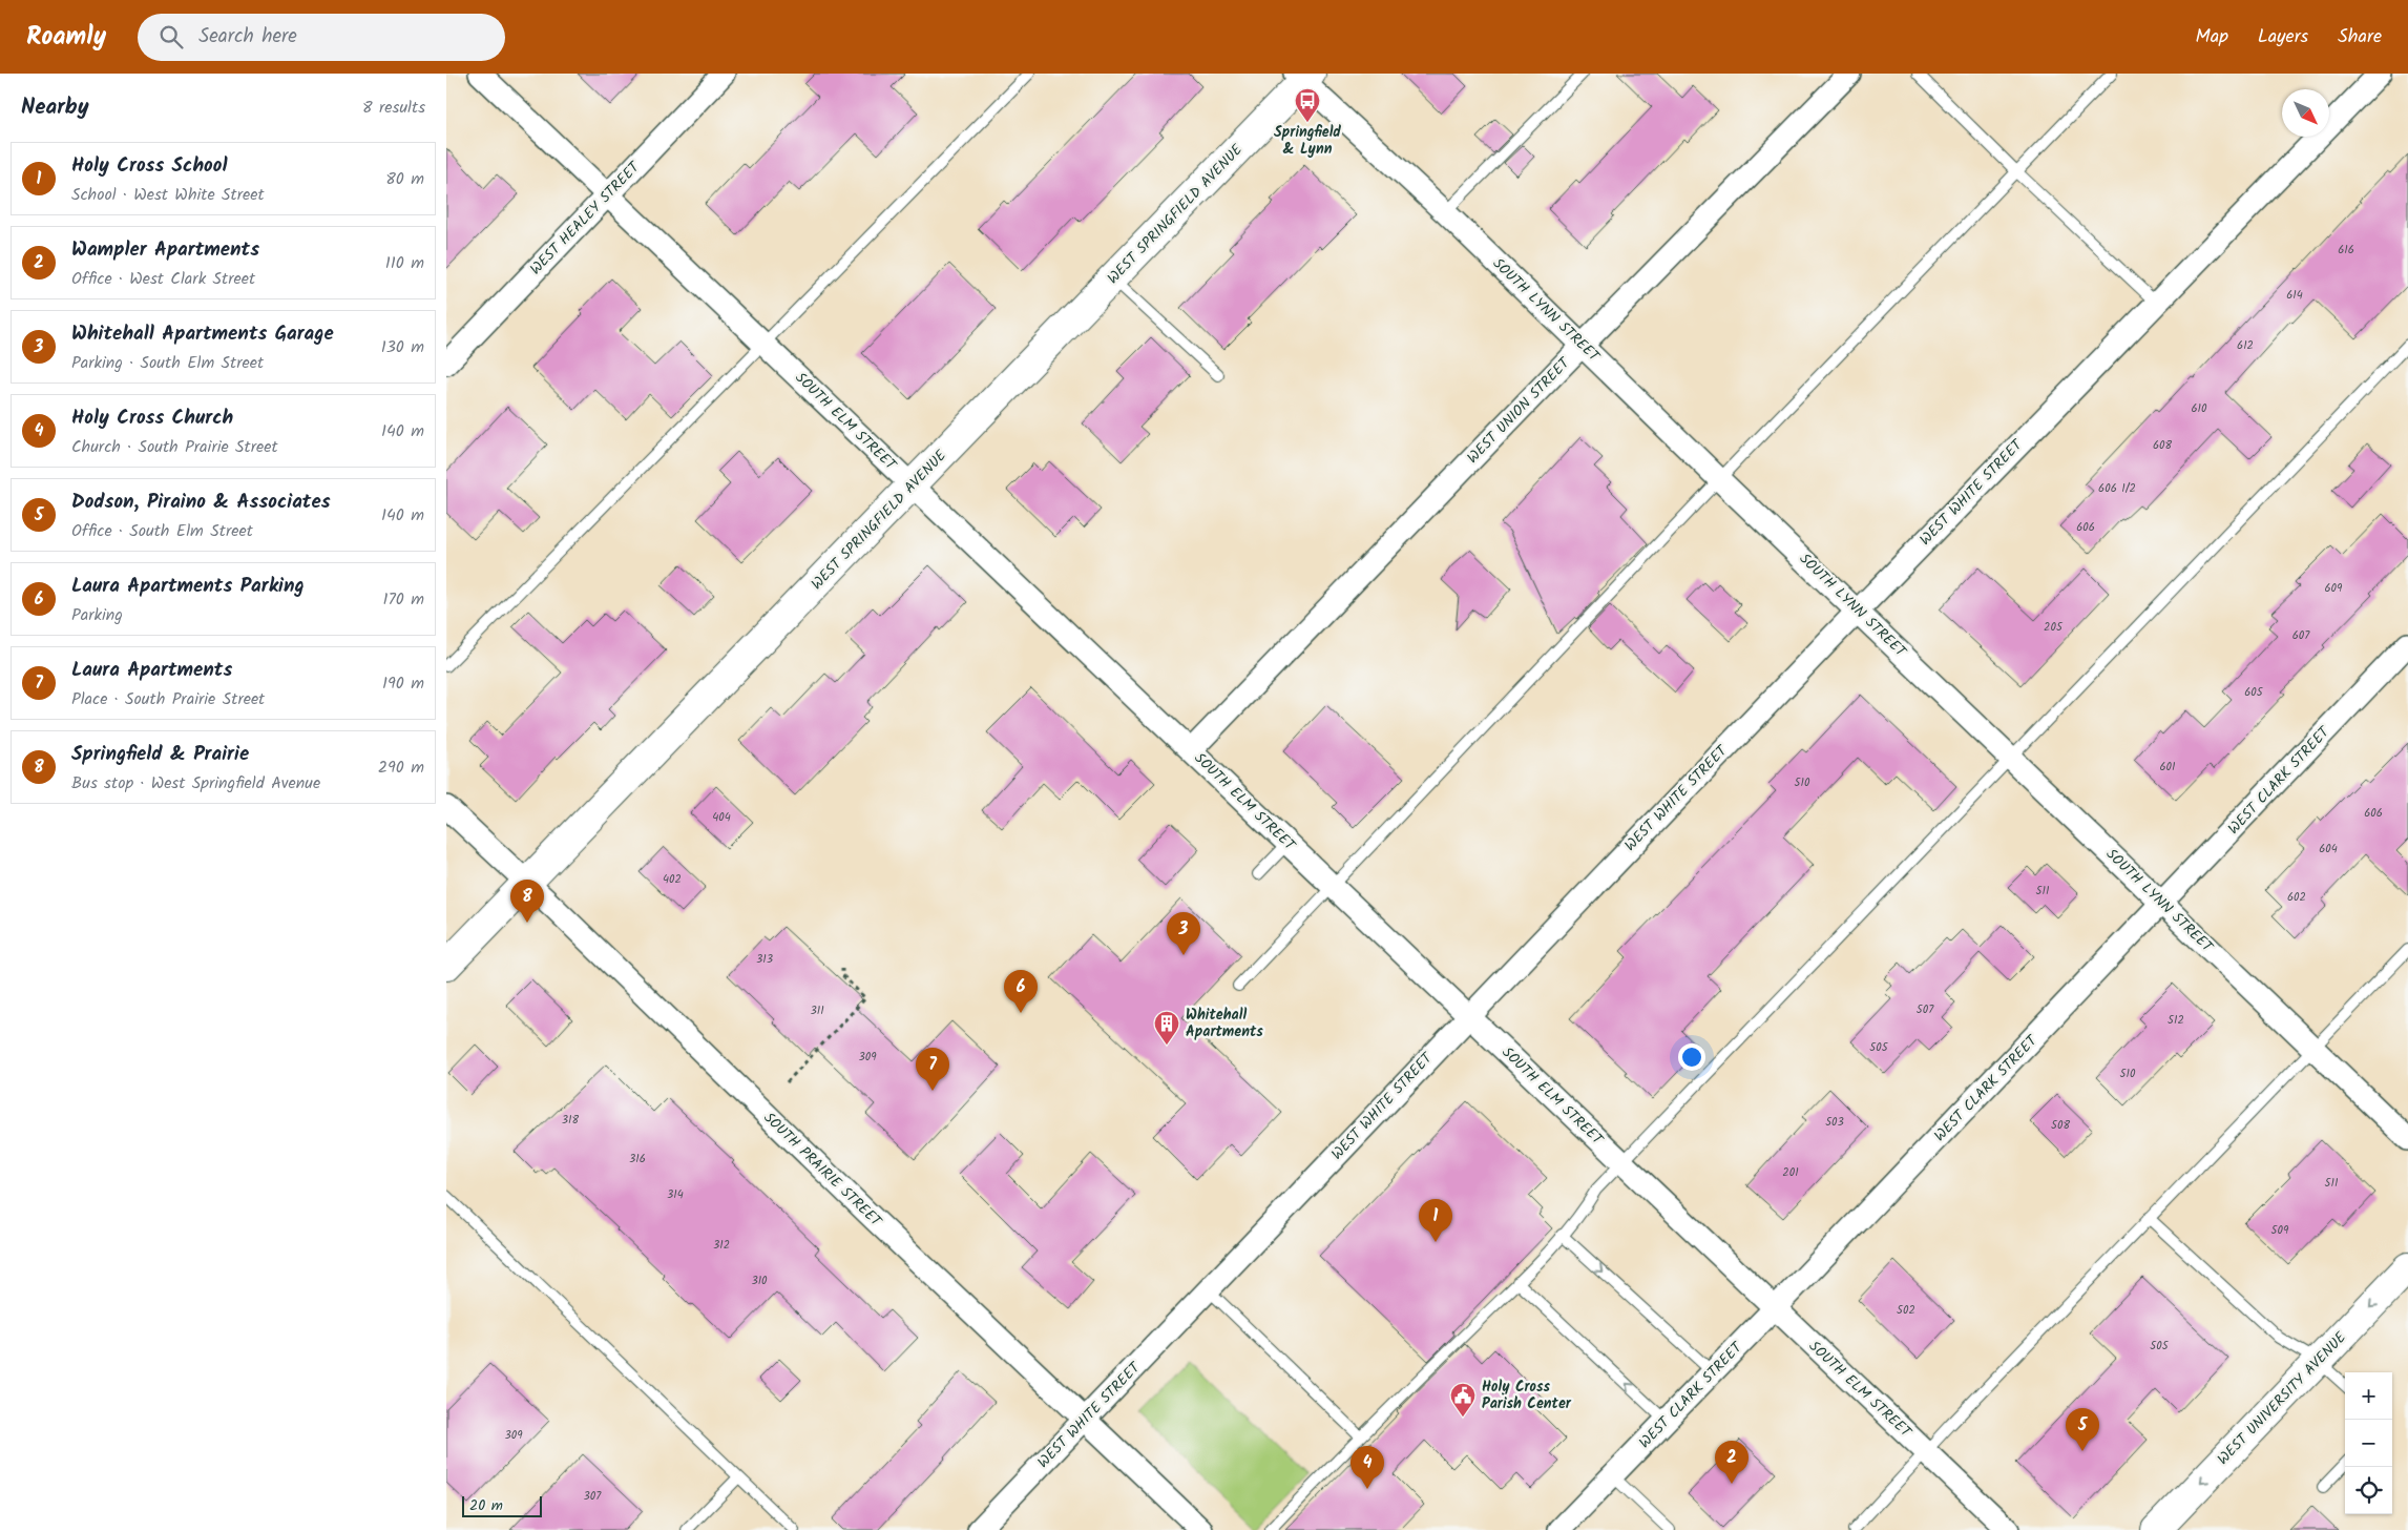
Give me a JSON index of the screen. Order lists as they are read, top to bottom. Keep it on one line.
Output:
{"streets":{"main road":["WEST SPRINGFIELD AVENUE","WEST UNIVERSITY AVENUE"],"street":["WEST HEALEY STREET","SOUTH LYNN STREET","WEST UNION STREET","SOUTH ELM STREET","WEST WHITE STREET","WEST CLARK STREET","SOUTH PRAIRIE STREET"]},"crossings":[["WEST SPRINGFIELD AVENUE","SOUTH LYNN STREET"],["WEST SPRINGFIELD AVENUE","SOUTH ELM STREET"],["WEST SPRINGFIELD AVENUE","SOUTH PRAIRIE STREET"],["WEST HEALEY STREET","SOUTH ELM STREET"],["SOUTH LYNN STREET","WEST UNION STREET"],["SOUTH LYNN STREET","WEST WHITE STREET"],["SOUTH LYNN STREET","WEST CLARK STREET"],["WEST UNION STREET","SOUTH ELM STREET"],["SOUTH ELM STREET","WEST WHITE STREET"],["SOUTH ELM STREET","WEST CLARK STREET"],["WEST WHITE STREET","SOUTH PRAIRIE STREET"]],"one_way":["WEST UNIVERSITY AVENUE"],"places":{"bus stop":["Springfield & Lynn"],"building":["Whitehall Apartments"],"public building":["Holy Cross Parish Center"]},"house_numbers":["616","614","612","610","608","606 1/2","606","609","205","607","605","601","510","606","404","604","402","511","602","313","507","311","512","505","309","510","318","503","508","316","201","511","314","509","312","310","502","505","309","307"],"scale_bar":"20 m","north":"bottom right","page":{"header":"Roamly","search":"Search here","nav":["Map","Layers","Share"],"heading":["Nearby","8 results"],"list":[{"mark":"1","name":"Holy Cross School","note":"School · West White Street","value":"80 m"},{"mark":"2","name":"Wampler Apartments","note":"Office · West Clark Street","value":"110 m"},{"mark":"3","name":"Whitehall Apartments Garage","note":"Parking · South Elm Street","value":"130 m"},{"mark":"4","name":"Holy Cross Church","note":"Church · South Prairie Street","value":"140 m"},{"mark":"5","name":"Dodson, Piraino & Associates","note":"Office · South Elm Street","value":"140 m"},{"mark":"6","name":"Laura Apartments Parking","note":"Parking","value":"170 m"},{"mark":"7","name":"Laura Apartments","note":"Place · South Prairie Street","value":"190 m"},{"mark":"8","name":"Springfield & Prairie","note":"Bus stop · West Springfield Avenue","value":"290 m"}],"pins":["8","3","6","7","1","5","2","4"],"map_buttons":["+","−"],"scale":"20 m"}}
